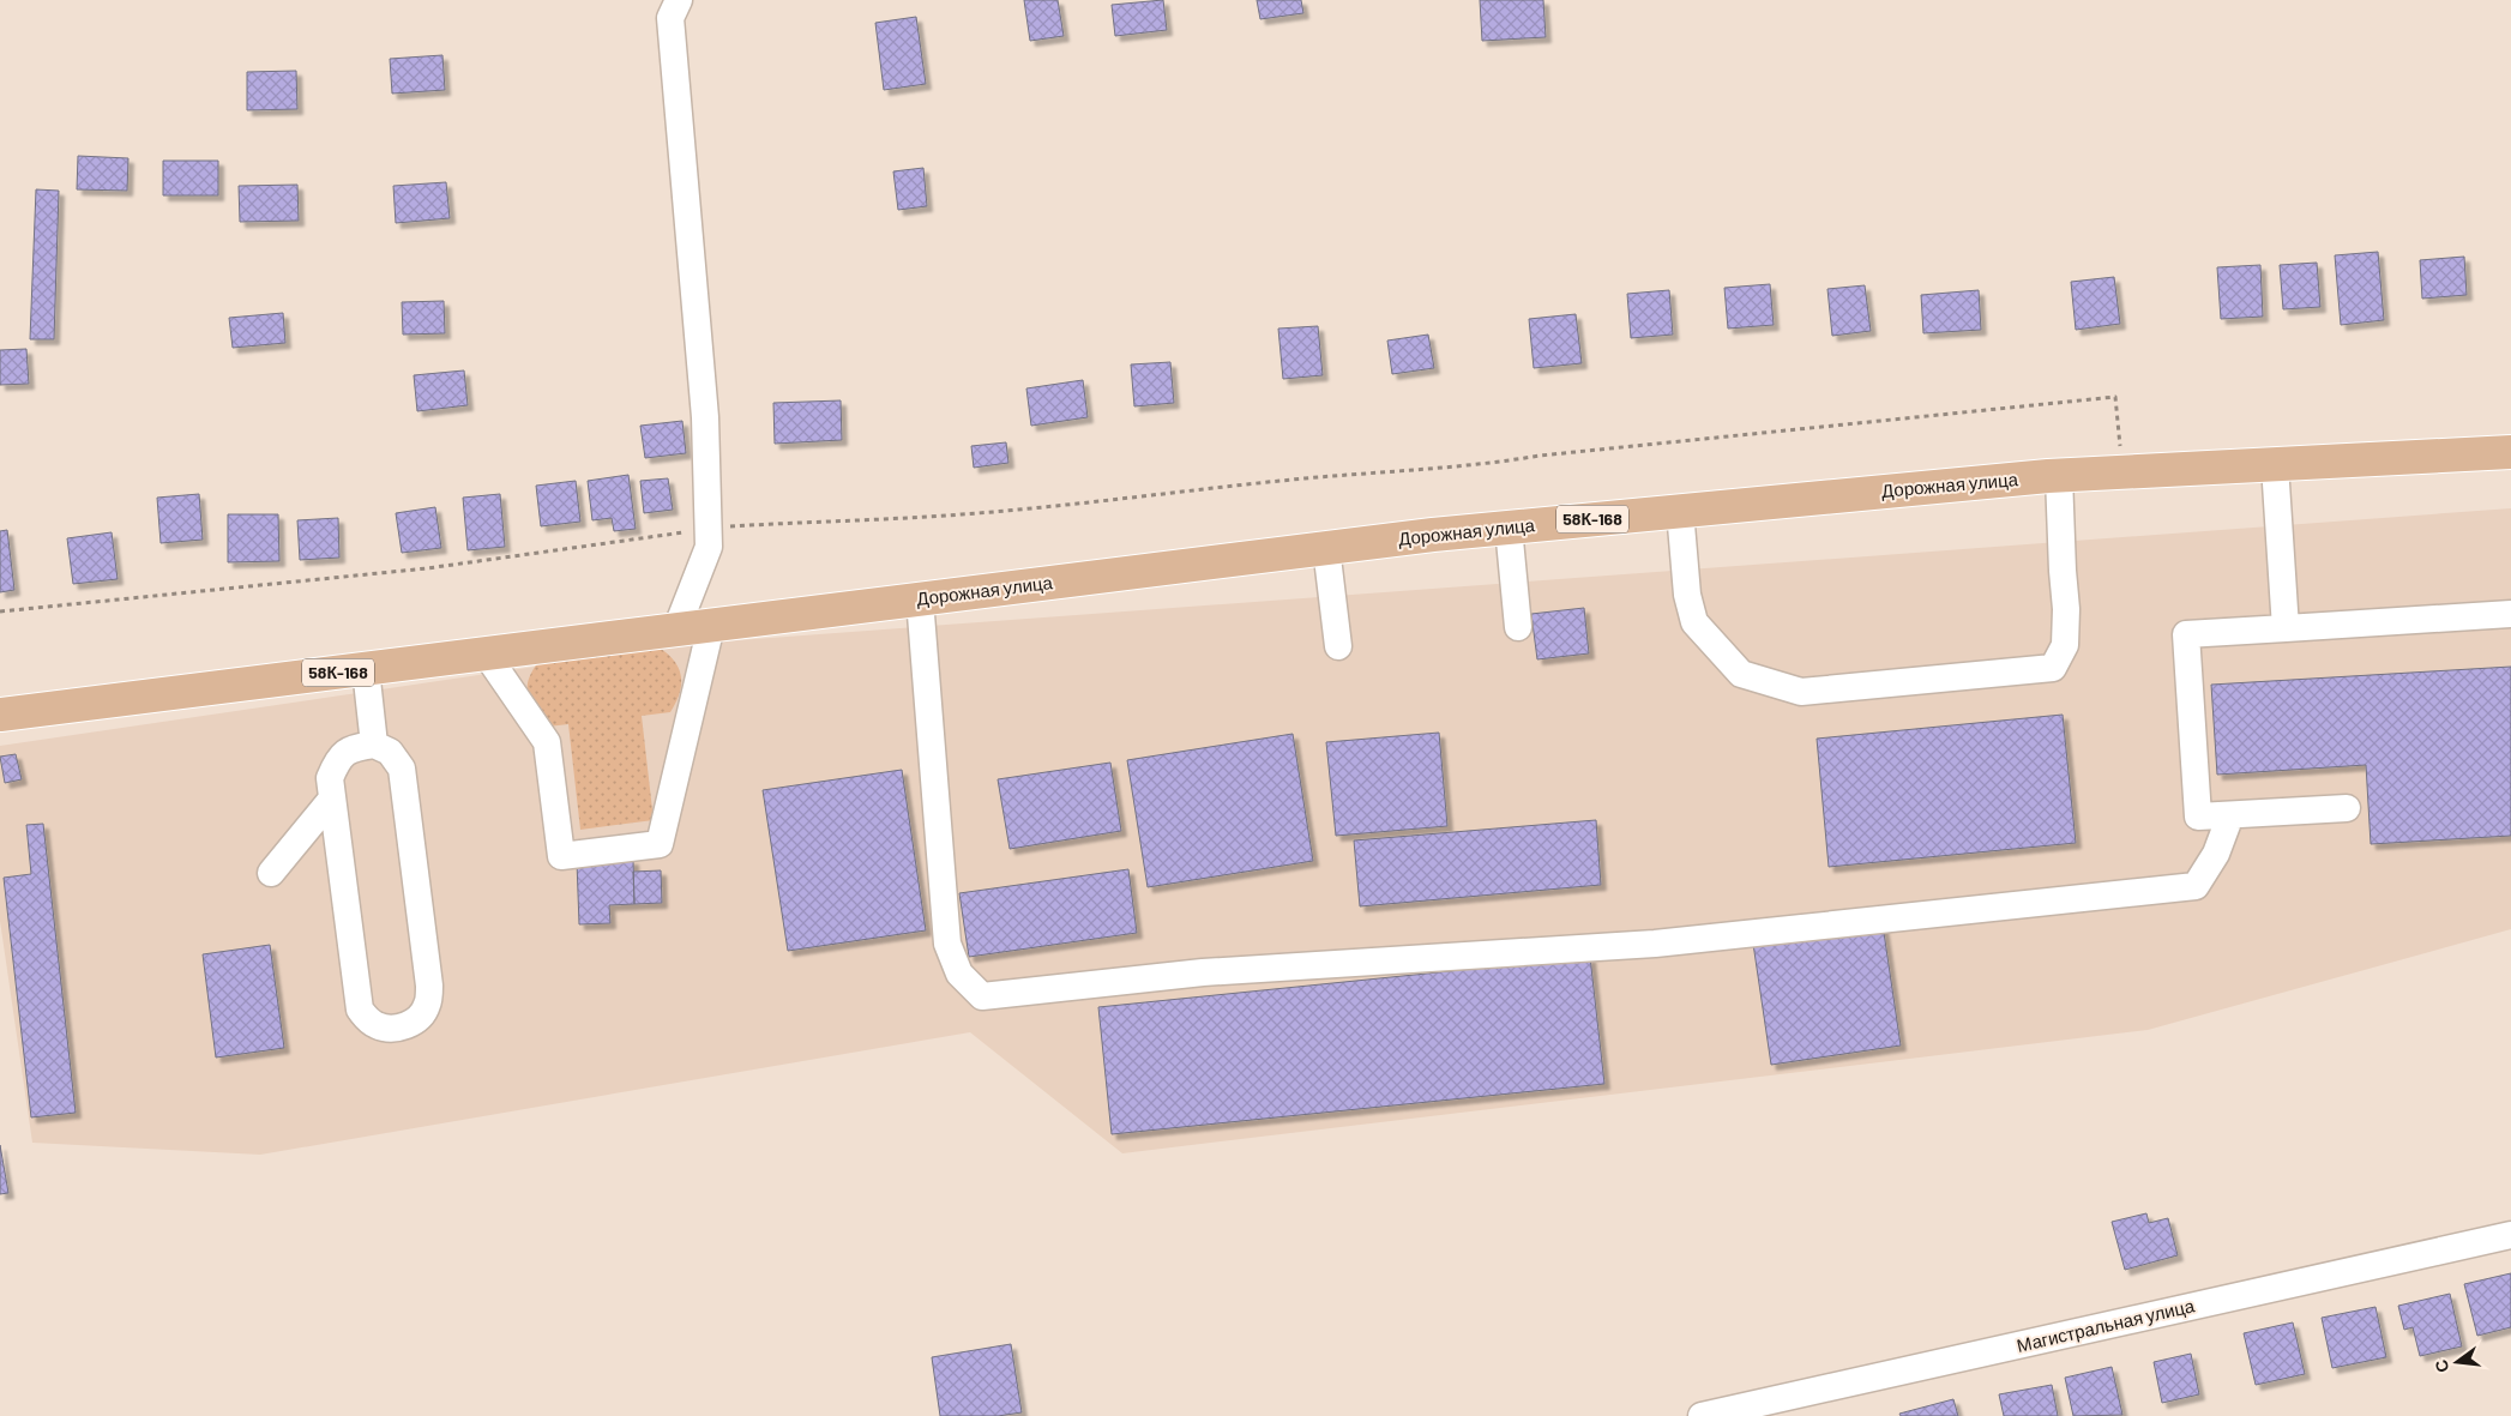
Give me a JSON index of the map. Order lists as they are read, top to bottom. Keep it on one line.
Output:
{"streets":{"main road":["Дорожная улица","58К-168"],"street":["Магистральная улица"]},"crossings":[["Дорожная улица","58К-168"]],"north":"left"}
